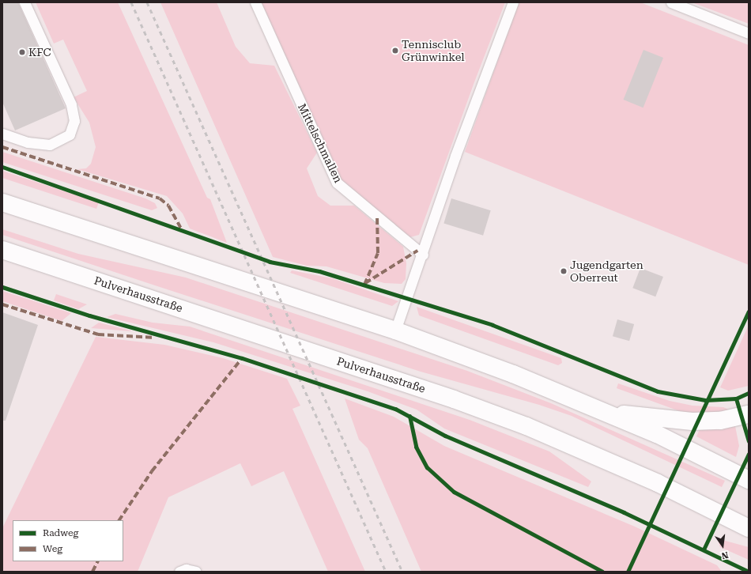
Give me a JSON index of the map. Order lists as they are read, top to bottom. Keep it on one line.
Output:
{"streets":{"main road":["Pulverhausstraße"],"lane":["Mittelschmallen"]},"places":["Tennisclub Grünwinkel","KFC","Jugendgarten Oberreut"],"legend":["Radweg","Weg"],"north":"bottom"}
